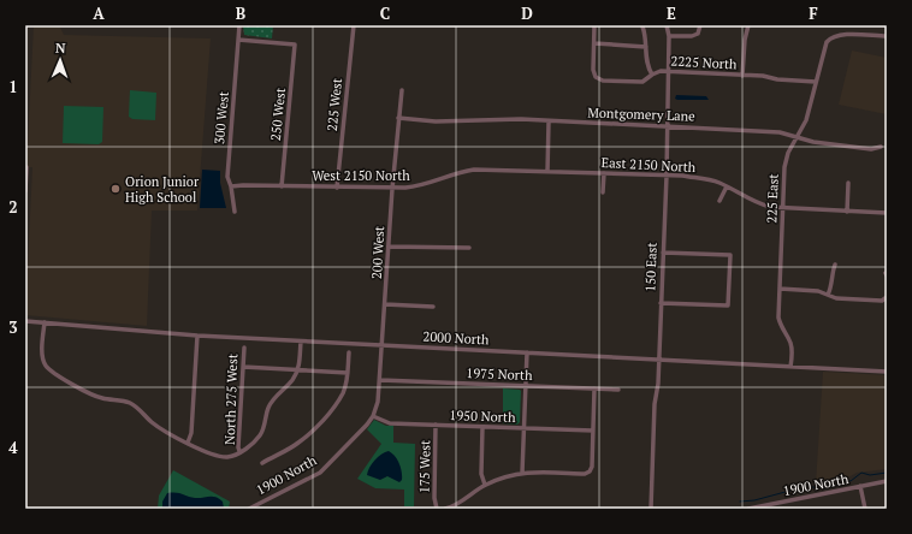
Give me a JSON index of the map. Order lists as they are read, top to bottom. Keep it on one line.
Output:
{"streets":{"street":["2225 North","225 West","250 West","Montgomery Lane","300 West","East 2150 North","West 2150 North","225 East","200 West","150 East","2000 North","1975 North","North 275 West","1950 North","175 West","1900 North"]},"crossings":[["2225 North","225 East"],["2225 North","150 East"],["225 West","West 2150 North"],["250 West","300 West"],["250 West","West 2150 North"],["Montgomery Lane","225 East"],["Montgomery Lane","200 West"],["Montgomery Lane","150 East"],["300 West","West 2150 North"],["East 2150 North","West 2150 North"],["East 2150 North","225 East"],["East 2150 North","150 East"],["West 2150 North","200 West"],["225 East","2000 North"],["200 West","2000 North"],["200 West","1975 North"],["200 West","1950 North"],["200 West","1900 North"],["150 East","2000 North"],["1950 North","175 West"],["1950 North","1900 North"]],"places":["Orion Junior High School"],"north":"top","grid":{"columns":["A","B","C","D","E","F"],"rows":["1","2","3","4"]}}
